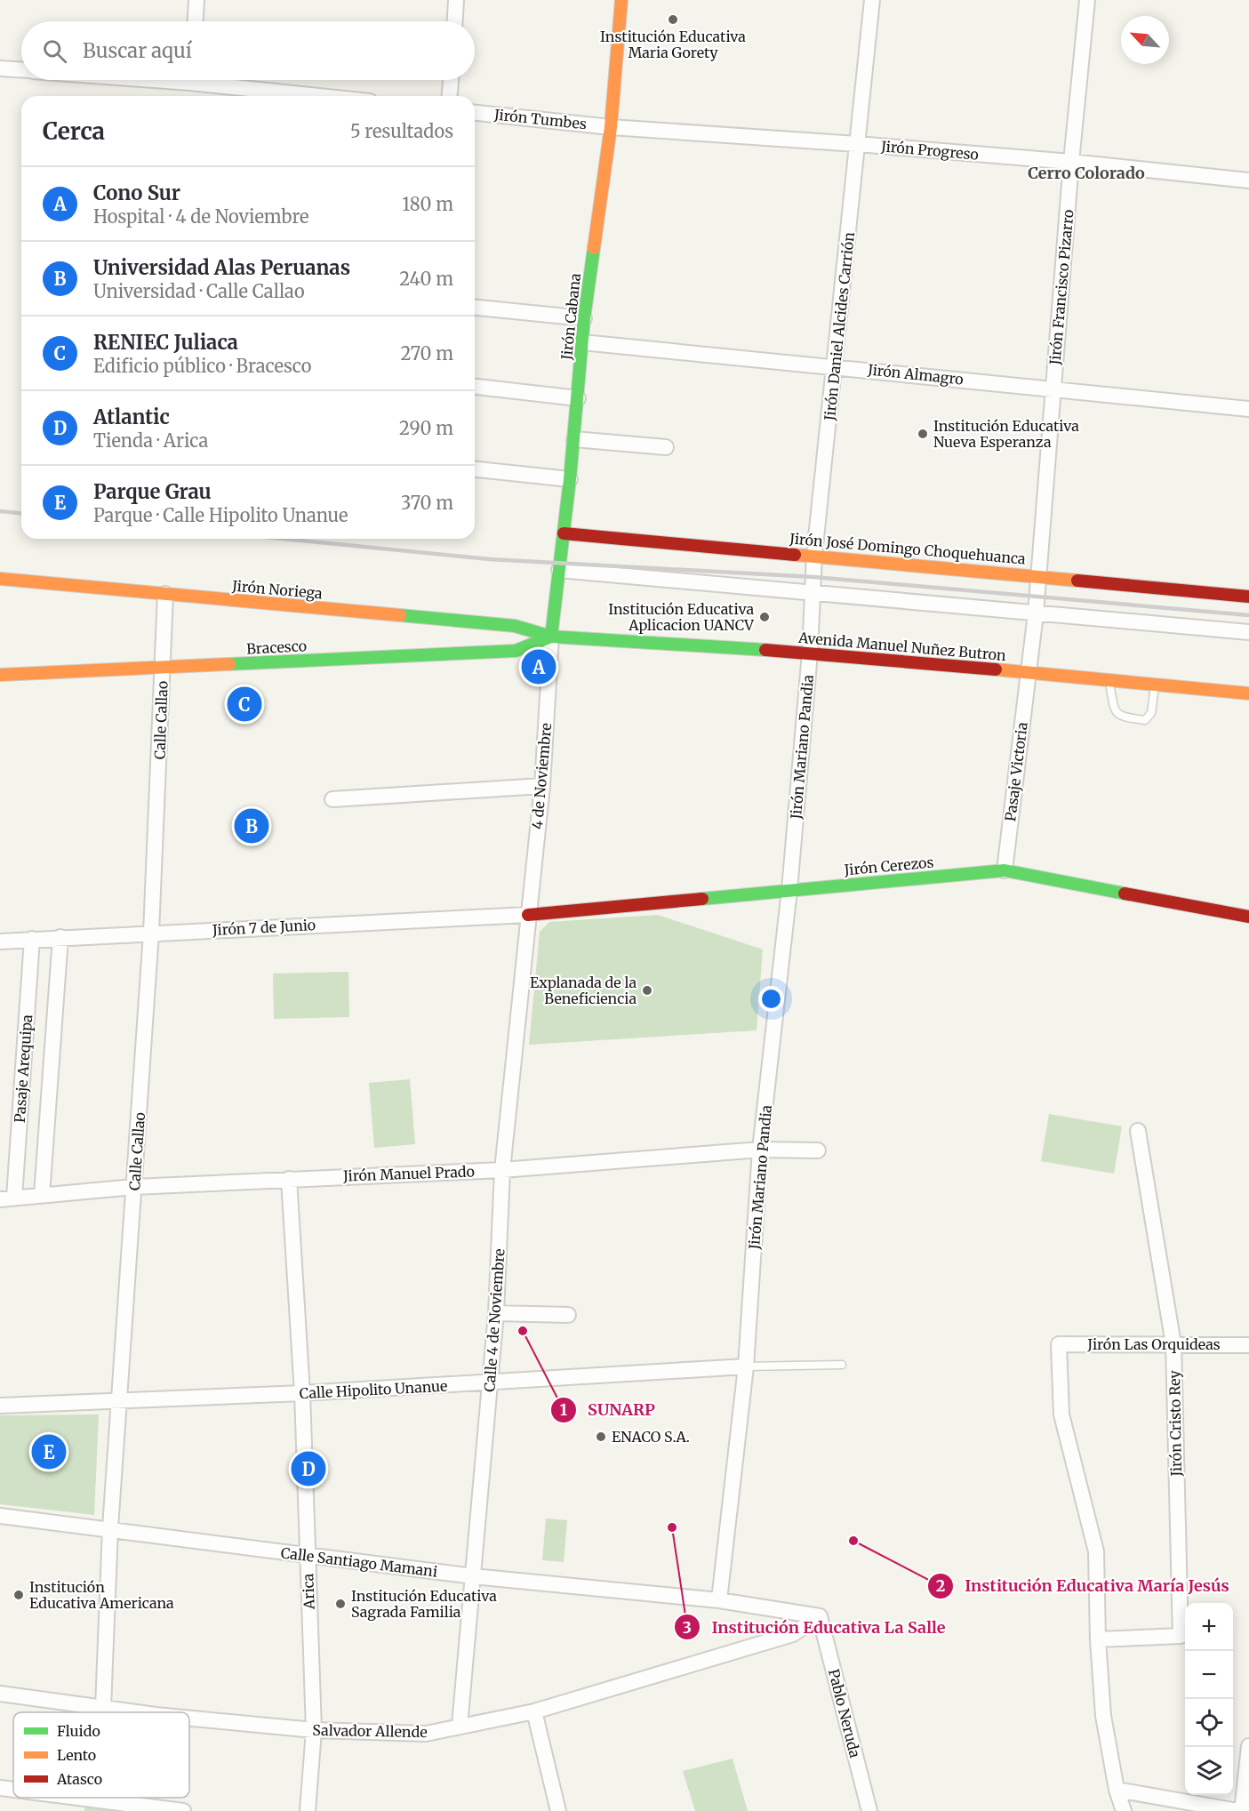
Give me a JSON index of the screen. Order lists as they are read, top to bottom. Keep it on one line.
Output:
{"streets":{"street":["Jirón Tumbes","Jirón Progreso","Jirón Francisco Pizarro","Jirón Cabana","Jirón Daniel Alcides Carrión","Jirón Almagro","Jirón José Domingo Choquehuanca","Jirón Noriega","Avenida Manuel Nuñez Butron","Bracesco","Calle Callao","Jirón Mariano Pandia","Pasaje Victoria","4 de Noviembre","Jirón Cerezos","Jirón 7 de Junio","Pasaje Arequipa","Jirón Manuel Prado","Calle 4 de Noviembre","Jirón Las Orquideas","Calle Hipolito Unanue","Jirón Cristo Rey","Calle Santiago Mamani","Arica","Pablo Neruda","Salvador Allende"]},"crossings":[["Jirón Tumbes","Jirón Progreso"],["Jirón Tumbes","Jirón Cabana"],["Jirón Progreso","Jirón Francisco Pizarro"],["Jirón Progreso","Jirón Cabana"],["Jirón Progreso","Jirón Daniel Alcides Carrión"],["Jirón Francisco Pizarro","Jirón Almagro"],["Jirón Francisco Pizarro","Jirón José Domingo Choquehuanca"],["Jirón Francisco Pizarro","Pasaje Victoria"],["Jirón Cabana","Jirón Almagro"],["Jirón Cabana","Jirón José Domingo Choquehuanca"],["Jirón Cabana","Jirón Noriega"],["Jirón Cabana","Avenida Manuel Nuñez Butron"],["Jirón Cabana","Bracesco"],["Jirón Cabana","4 de Noviembre"],["Jirón Daniel Alcides Carrión","Jirón Almagro"],["Jirón Daniel Alcides Carrión","Jirón José Domingo Choquehuanca"],["Jirón Daniel Alcides Carrión","Avenida Manuel Nuñez Butron"],["Jirón Daniel Alcides Carrión","Jirón Mariano Pandia"],["Jirón Noriega","Avenida Manuel Nuñez Butron"],["Jirón Noriega","Bracesco"],["Jirón Noriega","Calle Callao"],["Jirón Noriega","4 de Noviembre"],["Avenida Manuel Nuñez Butron","Bracesco"],["Avenida Manuel Nuñez Butron","Jirón Mariano Pandia"],["Avenida Manuel Nuñez Butron","Pasaje Victoria"],["Avenida Manuel Nuñez Butron","4 de Noviembre"],["Bracesco","Calle Callao"],["Bracesco","4 de Noviembre"],["Calle Callao","Jirón 7 de Junio"],["Calle Callao","Jirón Manuel Prado"],["Calle Callao","Calle Hipolito Unanue"],["Calle Callao","Calle Santiago Mamani"],["Calle Callao","Salvador Allende"],["Jirón Mariano Pandia","Jirón Cerezos"],["Jirón Mariano Pandia","Jirón Manuel Prado"],["Jirón Mariano Pandia","Calle Hipolito Unanue"],["Jirón Mariano Pandia","Calle Santiago Mamani"],["Pasaje Victoria","Jirón Cerezos"],["4 de Noviembre","Jirón Cerezos"],["4 de Noviembre","Jirón 7 de Junio"],["4 de Noviembre","Calle 4 de Noviembre"],["Jirón Cerezos","Jirón 7 de Junio"],["Jirón Cerezos","Calle 4 de Noviembre"],["Jirón 7 de Junio","Pasaje Arequipa"],["Jirón 7 de Junio","Calle 4 de Noviembre"],["Pasaje Arequipa","Jirón Manuel Prado"],["Jirón Manuel Prado","Calle 4 de Noviembre"],["Jirón Manuel Prado","Arica"],["Calle 4 de Noviembre","Calle Hipolito Unanue"],["Calle 4 de Noviembre","Calle Santiago Mamani"],["Calle 4 de Noviembre","Salvador Allende"],["Jirón Las Orquideas","Jirón Cristo Rey"],["Calle Hipolito Unanue","Arica"],["Calle Santiago Mamani","Arica"],["Arica","Salvador Allende"],["Pablo Neruda","Salvador Allende"]],"districts":["Cerro Colorado"],"places":["Institución Educativa Maria Gorety","Institución Educativa Nueva Esperanza","Institución Educativa Aplicacion UANCV","Explanada de la Beneficiencia","SUNARP","ENACO S.A.","Institución Educativa La Salle","Institución Educativa María Jesús","Institución Educativa Americana","Institución Educativa Sagrada Familia"],"legend":["Fluido","Lento","Atasco"],"north":"top left","page":{"search":"Buscar aquí","heading":["Cerca","5 resultados"],"list":[{"mark":"A","name":"Cono Sur","note":"Hospital · 4 de Noviembre","value":"180 m"},{"mark":"B","name":"Universidad Alas Peruanas","note":"Universidad · Calle Callao","value":"240 m"},{"mark":"C","name":"RENIEC Juliaca","note":"Edificio público · Bracesco","value":"270 m"},{"mark":"D","name":"Atlantic","note":"Tienda · Arica","value":"290 m"},{"mark":"E","name":"Parque Grau","note":"Parque · Calle Hipolito Unanue","value":"370 m"}],"pins":["A","C","B","E","D"],"map_buttons":["+","−"]}}
